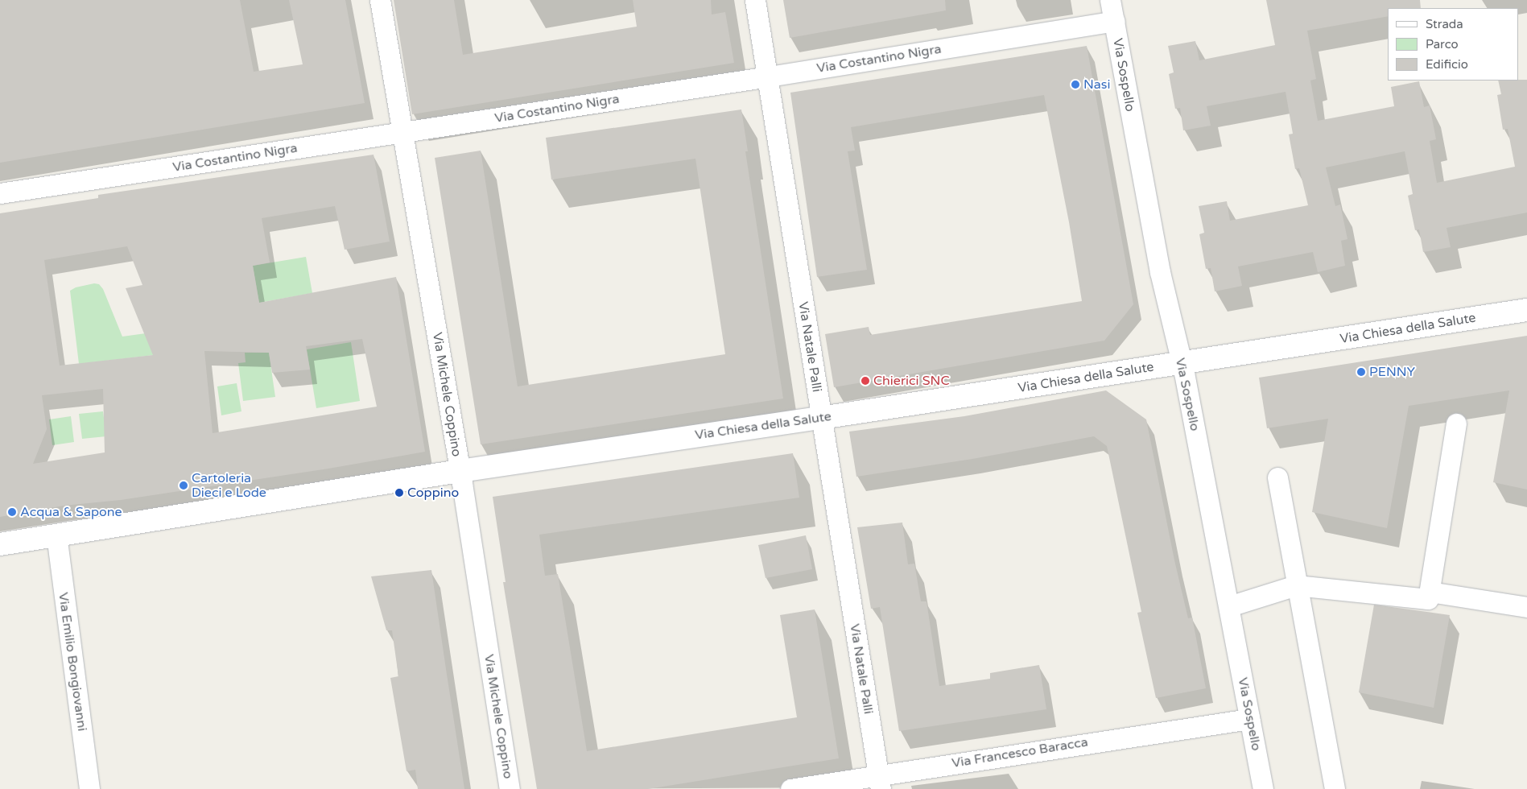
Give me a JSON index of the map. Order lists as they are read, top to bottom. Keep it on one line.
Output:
{"streets":{"street":["Via Costantino Nigra","Via Sospello","Via Chiesa della Salute","Via Natale Palli","Via Michele Coppino","Via Emilio Bongiovanni","Via Francesco Baracca"]},"crossings":[["Via Costantino Nigra","Via Sospello"],["Via Costantino Nigra","Via Natale Palli"],["Via Costantino Nigra","Via Michele Coppino"],["Via Sospello","Via Chiesa della Salute"],["Via Sospello","Via Francesco Baracca"],["Via Chiesa della Salute","Via Natale Palli"],["Via Chiesa della Salute","Via Michele Coppino"],["Via Chiesa della Salute","Via Emilio Bongiovanni"],["Via Natale Palli","Via Francesco Baracca"]],"places":["Nasi","PENNY","Chierici SNC","Cartoleria Dieci e Lode","Coppino","Acqua & Sapone"],"legend":["Strada","Parco","Edificio"]}
